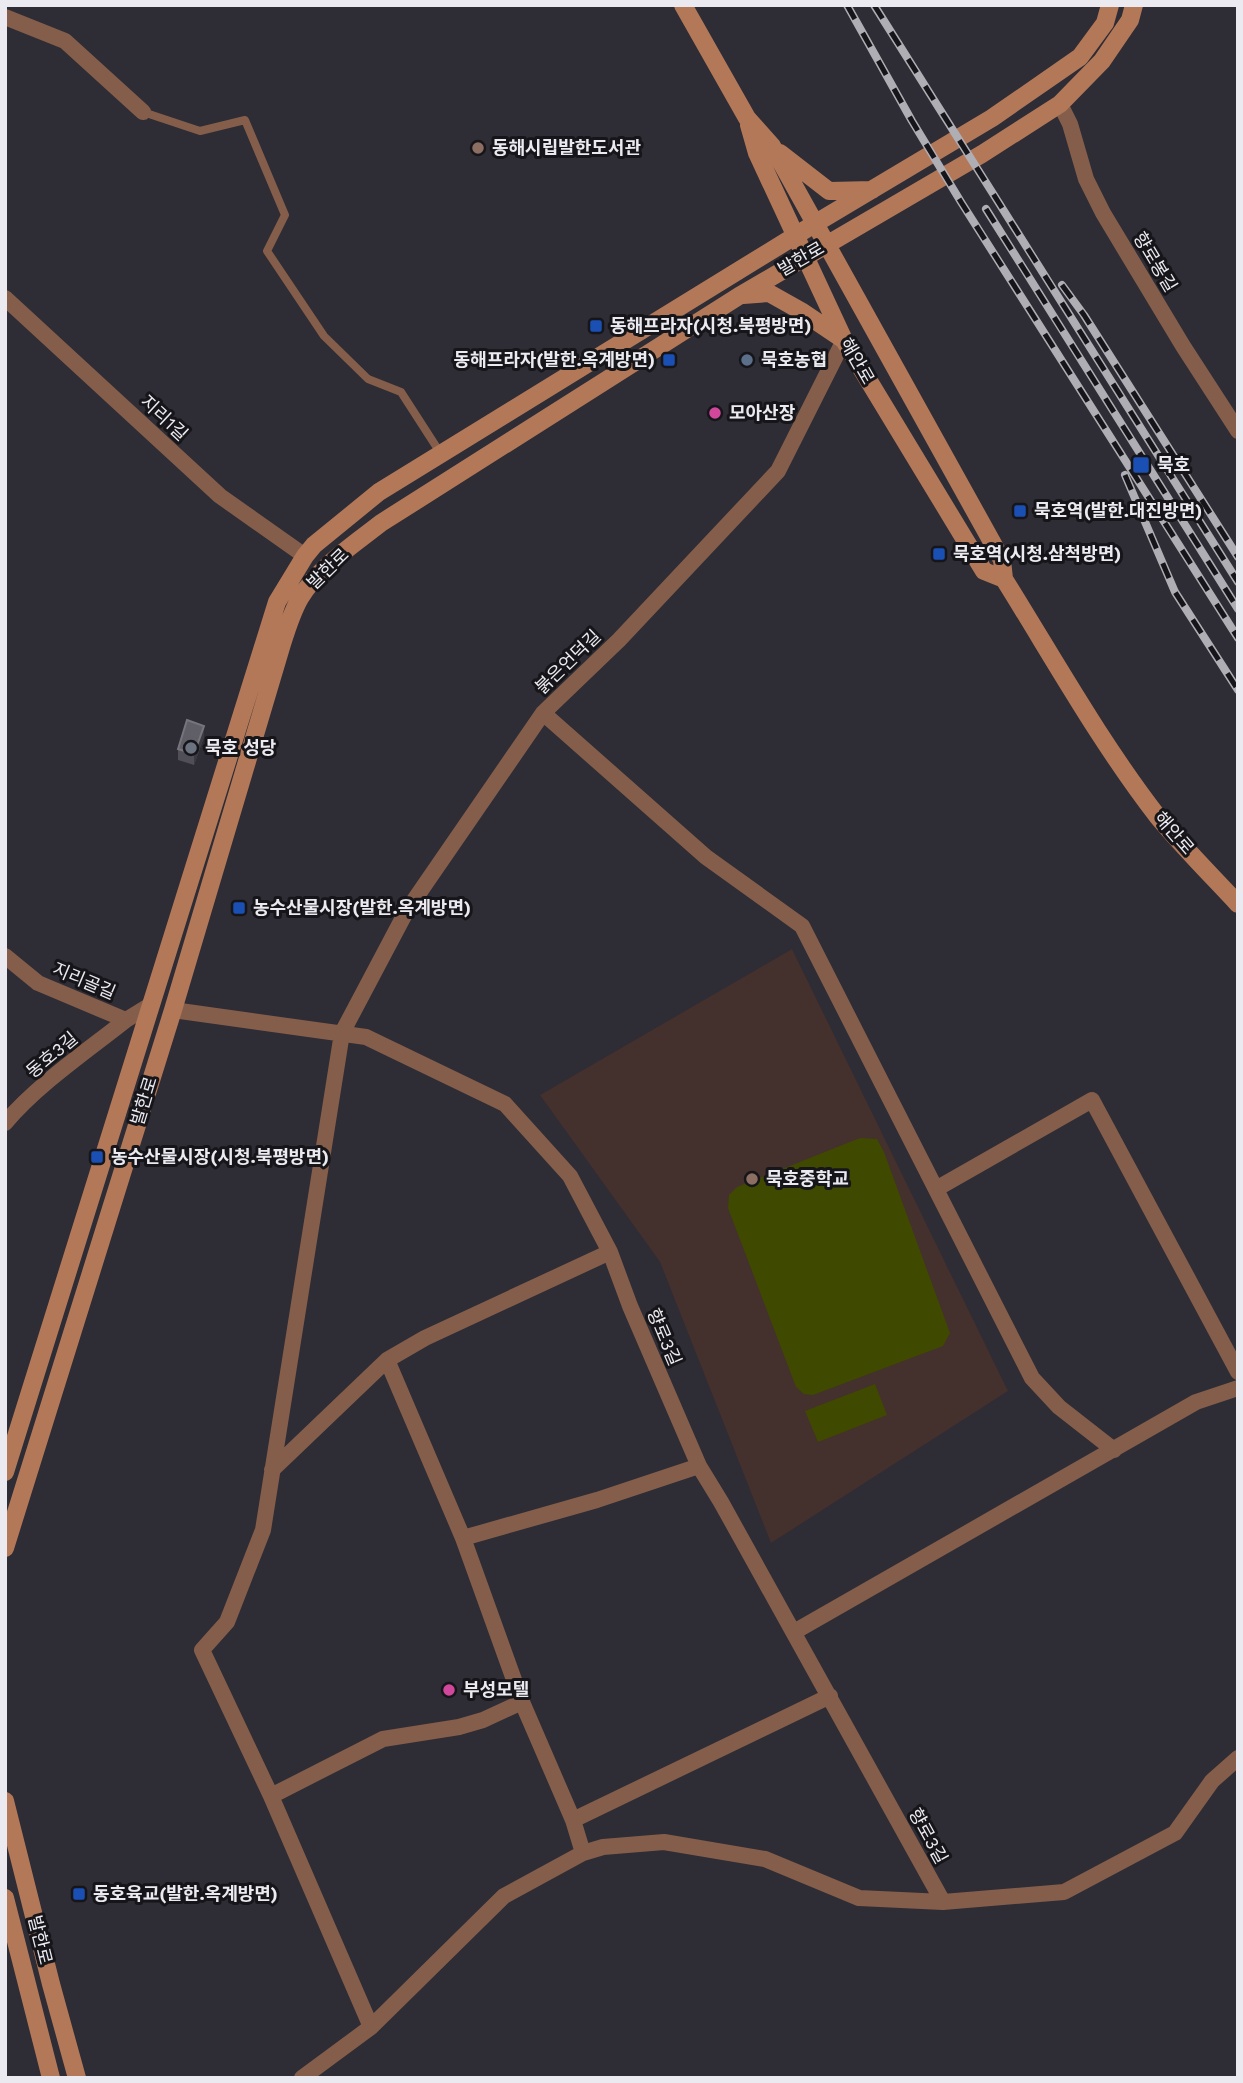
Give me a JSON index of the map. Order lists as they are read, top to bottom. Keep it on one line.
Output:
{"streets":{"street":["발한로","향로봉길","해안로","지리1길","붉은언덕길","지리골길","동호3길","향로3길"]},"crossings":[["발한로","향로봉길"],["발한로","해안로"],["발한로","지리1길"],["발한로","지리골길"],["발한로","향로3길"],["해안로","붉은언덕길"],["붉은언덕길","향로3길"],["지리골길","동호3길"]],"places":{"other":["동해시립발한도서관","묵호농협","모아산장","묵호 성당","묵호중학교","부성모텔"],"transit":["동해프라자(시청.북평방면)","동해프라자(발한.옥계방면)","묵호","묵호역(발한.대진방면)","묵호역(시청.삼척방면)","농수산물시장(발한.옥계방면)","농수산물시장(시청.북평방면)","동호육교(발한.옥계방면)"]}}
